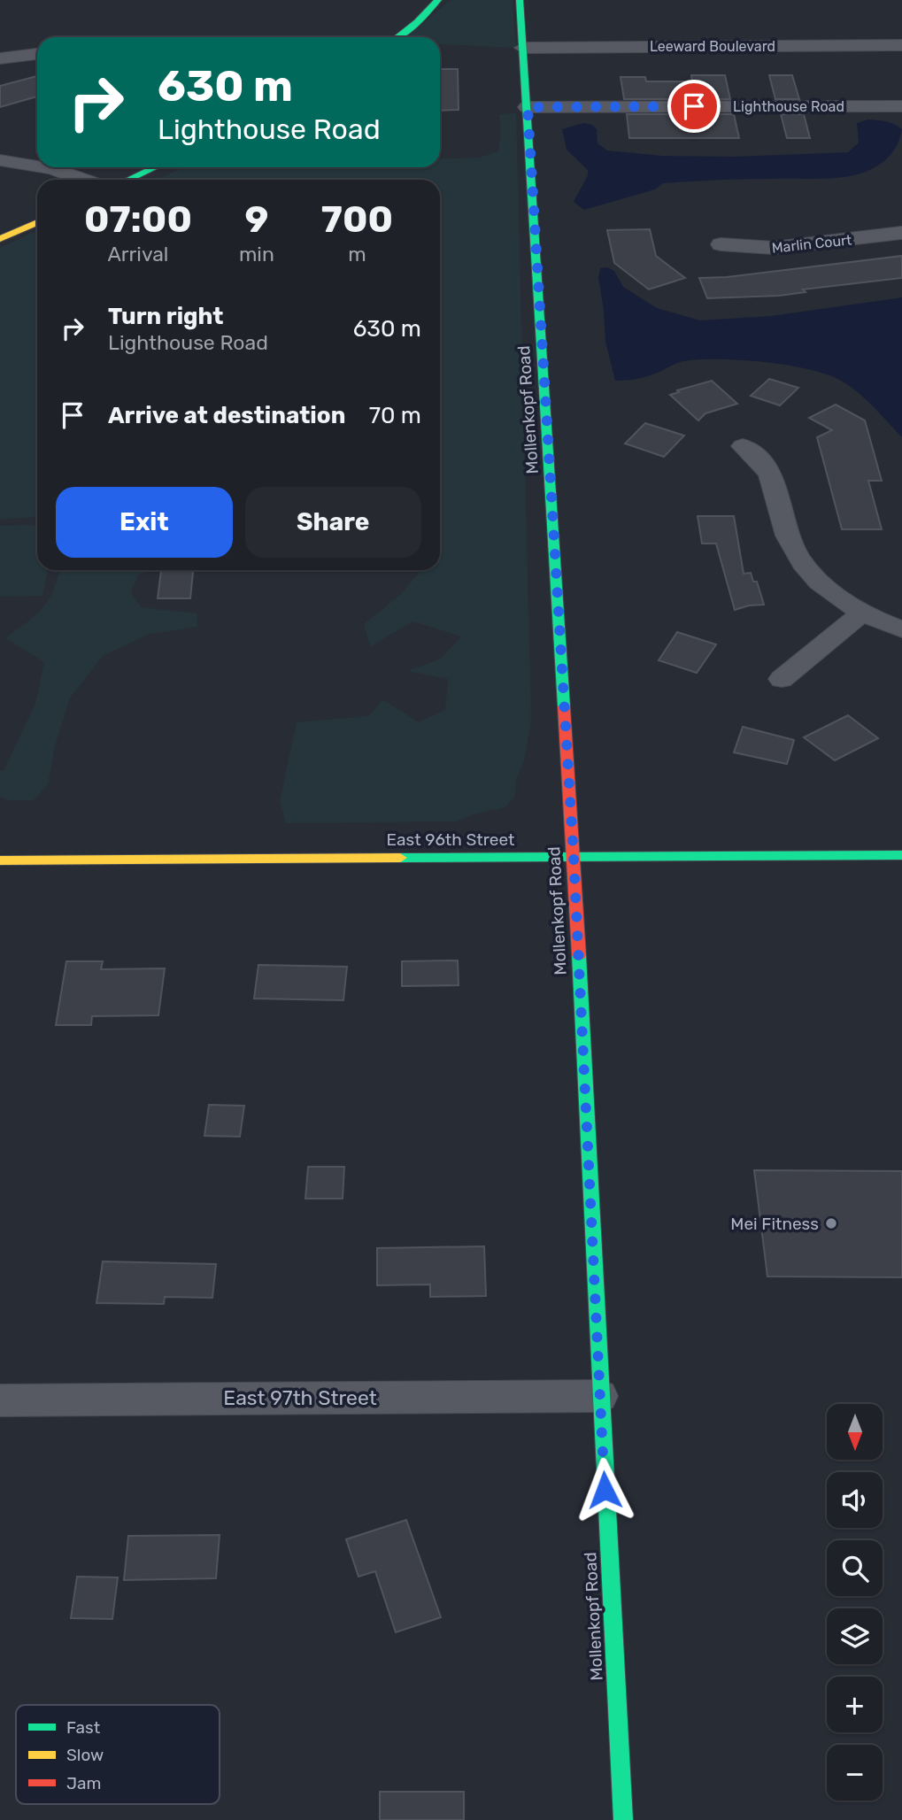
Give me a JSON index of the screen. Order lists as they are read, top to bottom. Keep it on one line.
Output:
{"streets":{"street":["Leeward Boulevard","Lighthouse Road","Marlin Court","Mollenkopf Road","East 96th Street","East 97th Street"]},"crossings":[["Leeward Boulevard","Mollenkopf Road"],["Lighthouse Road","Mollenkopf Road"],["Mollenkopf Road","East 96th Street"],["Mollenkopf Road","East 97th Street"]],"places":["Mei Fitness"],"legend":["Fast","Slow","Jam"],"north":"bottom","page":{"turn":["630 m","Lighthouse Road"],"eta":["07:00","Arrival","9","min","700","m"],"list":[{"name":"Turn right","note":"Lighthouse Road","value":"630 m"},{"name":"Arrive at destination","value":"70 m"}],"buttons":["Exit","Share"],"map_buttons":["+","−"]}}
